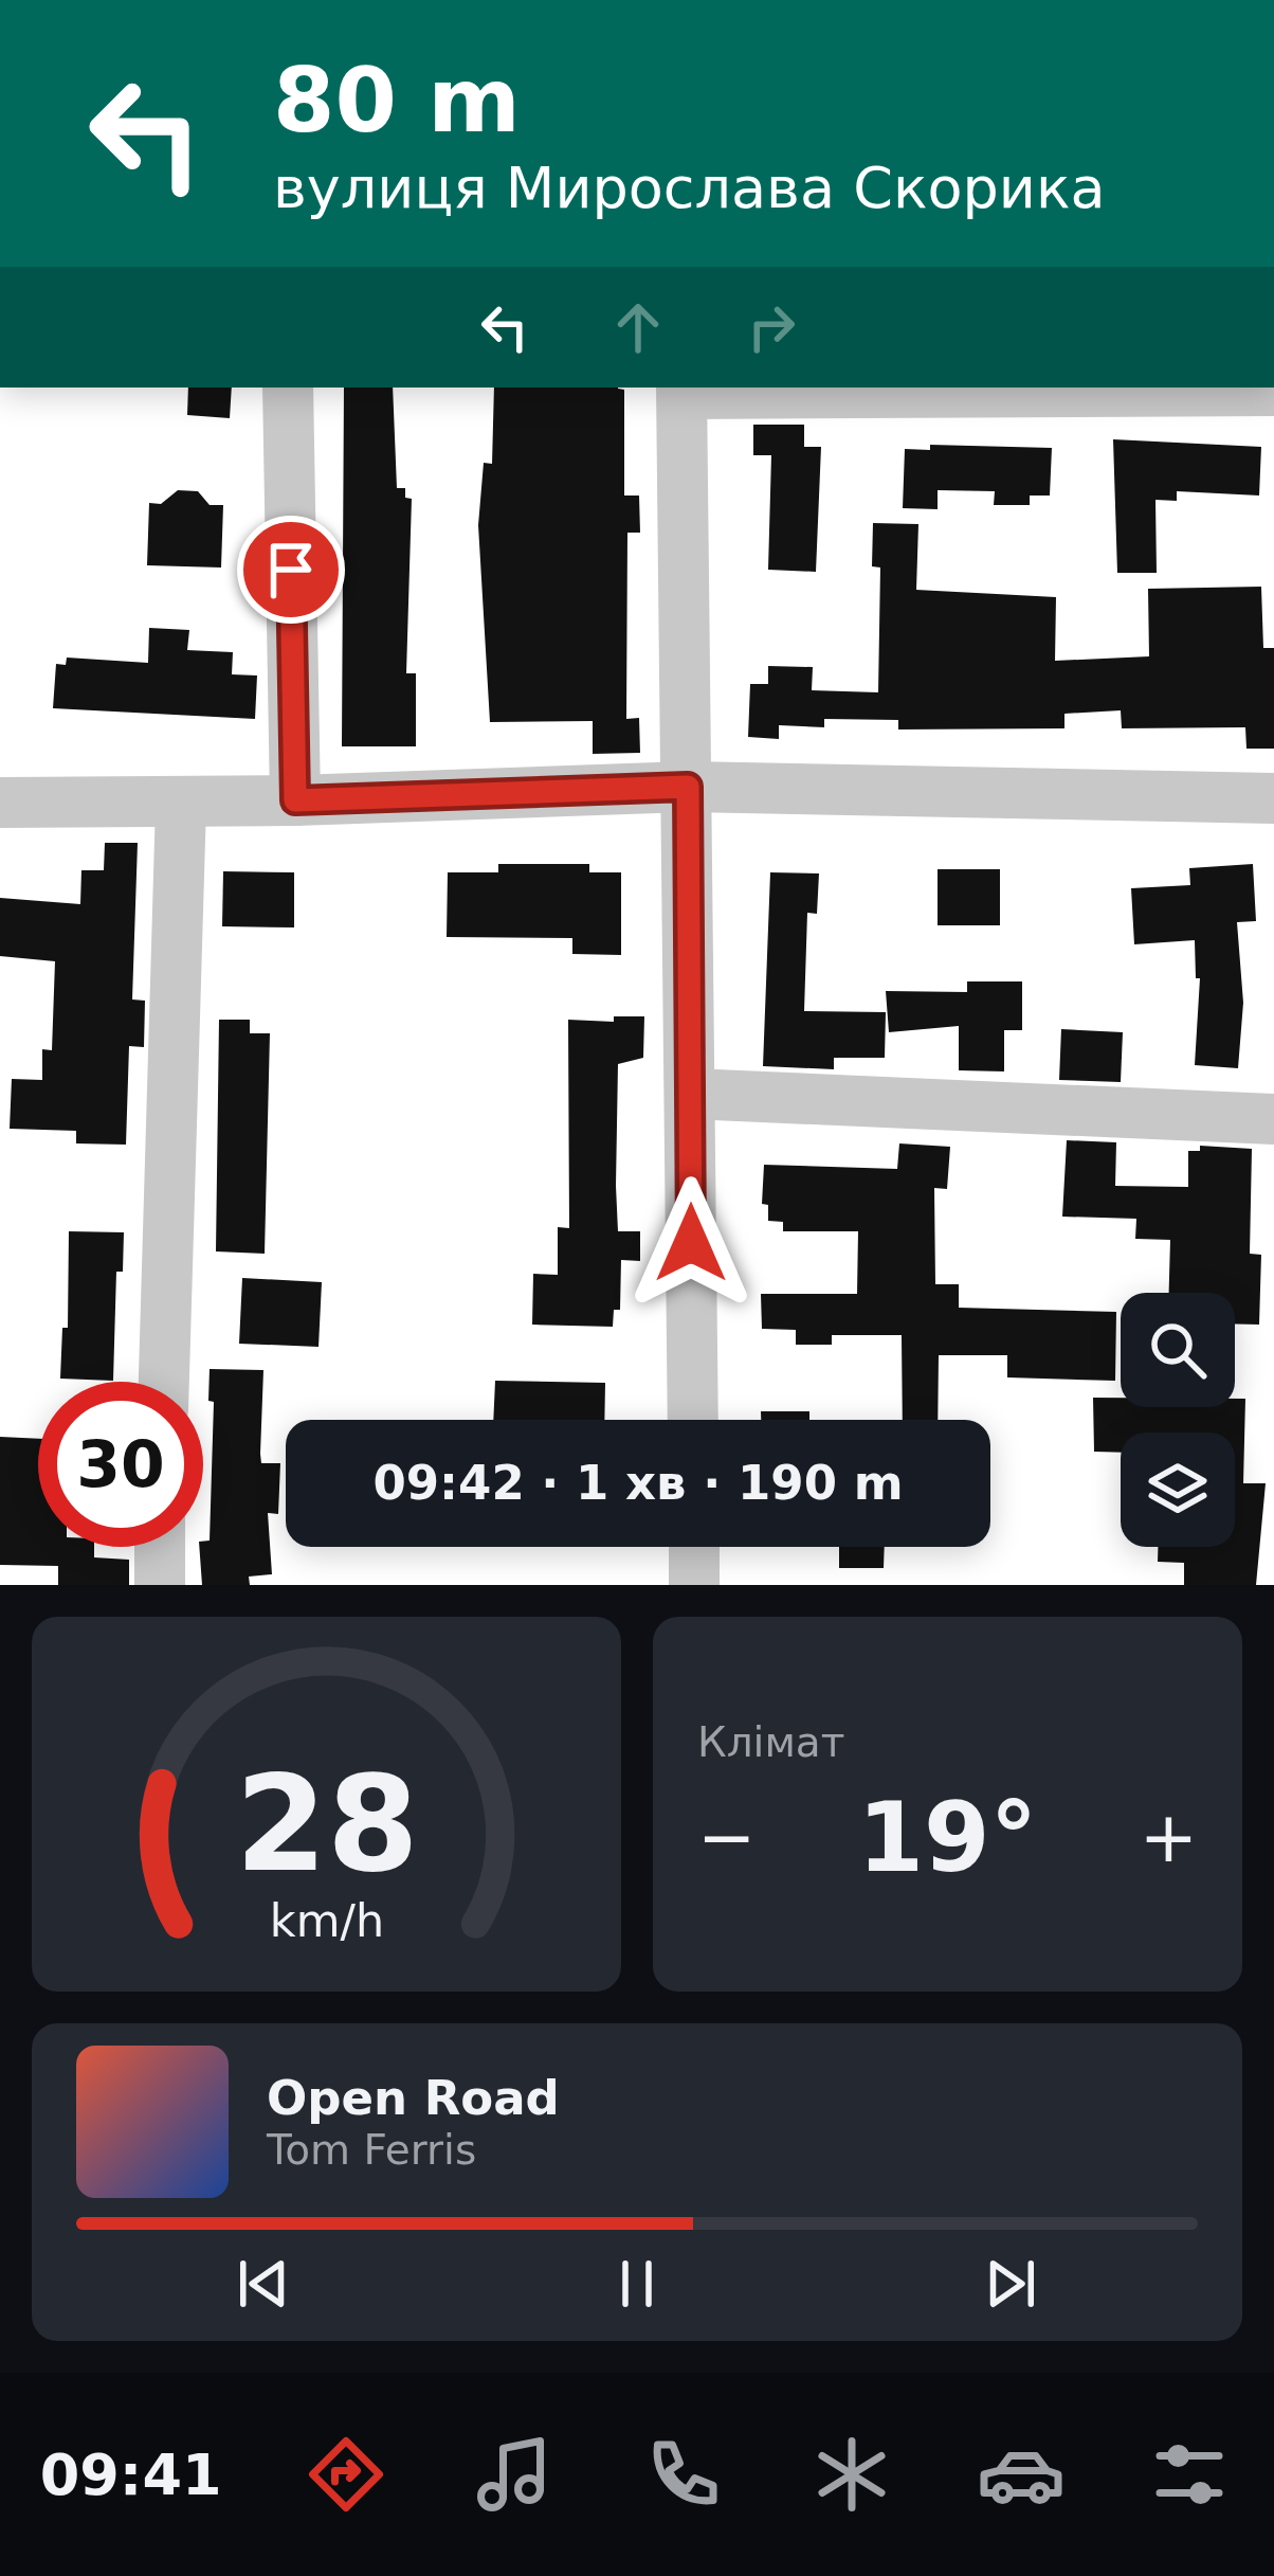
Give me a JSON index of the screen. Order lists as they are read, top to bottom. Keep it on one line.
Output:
{"page":{"turn":["80 m","вулиця Мирослава Скорика"],"limit":"30","trip":"09:42 · 1 хв · 190 m","tile":"Клімат","heat":["−","19°","+"],"song":["Open Road","Tom Ferris"],"tabs":"09:41","gauge":["28","km/h"]}}
